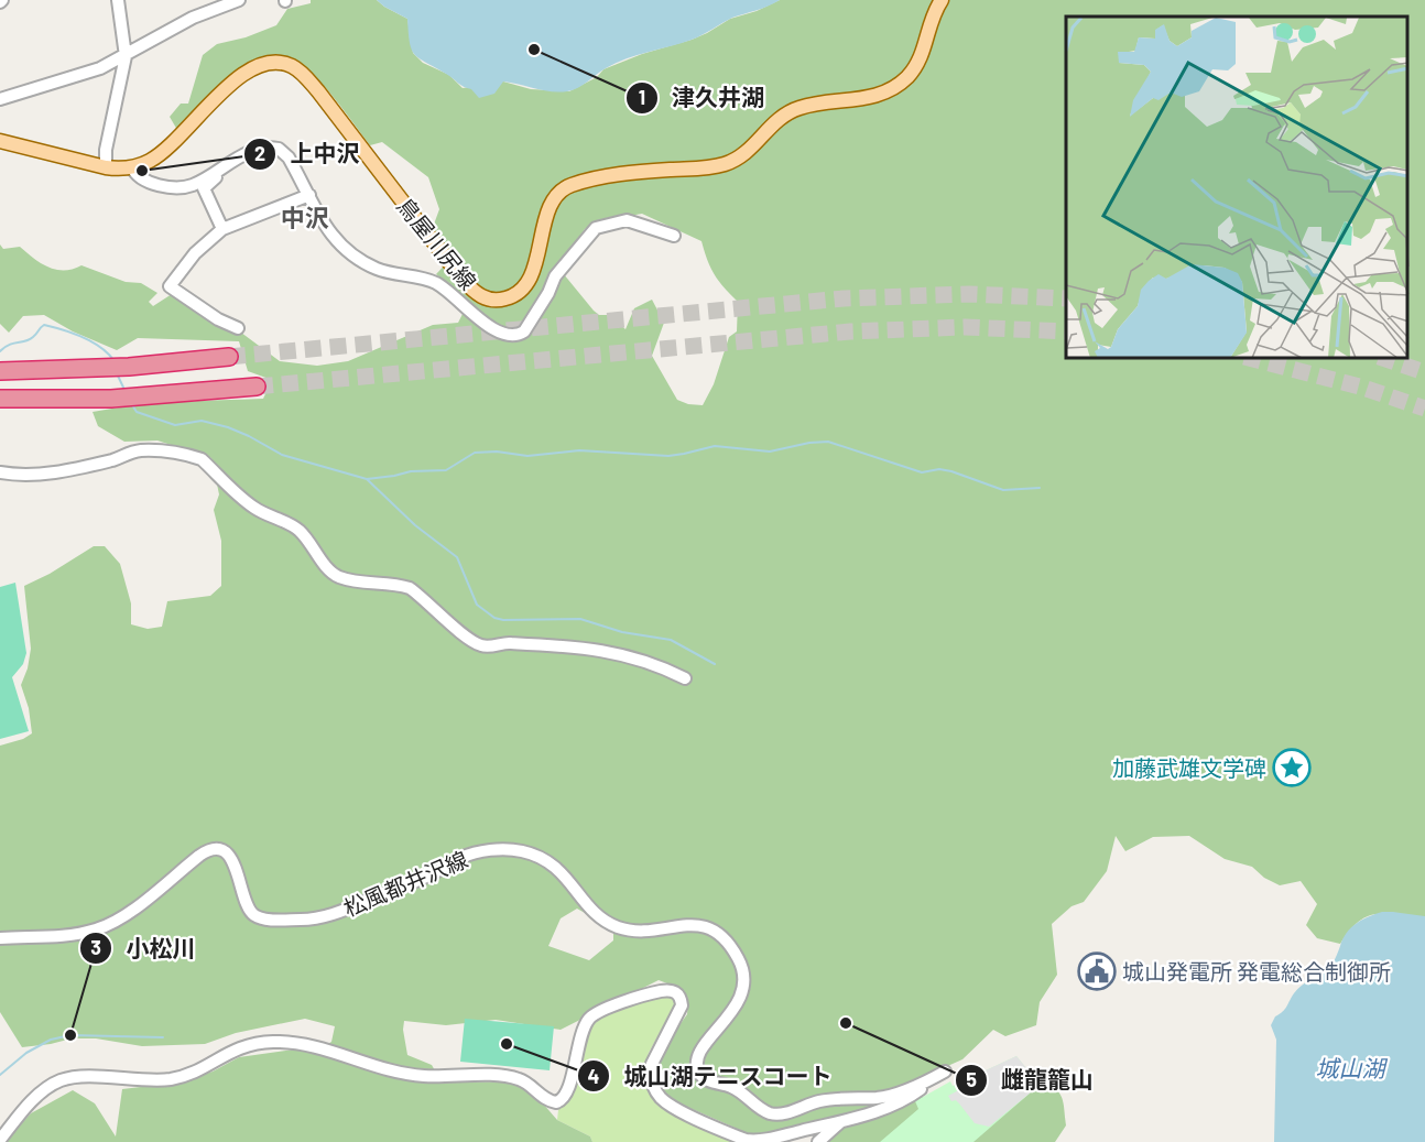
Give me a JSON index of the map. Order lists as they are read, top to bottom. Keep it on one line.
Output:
{"streets":{"main road":["鳥屋川尻線"],"street":["松風都井沢線"]},"districts":["中沢"],"water":["城山湖"],"places":{"other":["津久井湖","上中沢","雌龍籠山","小松川","城山湖テニスコート"],"place":["加藤武雄文学碑"],"public building":["城山発電所 発電総合制御所"]}}
